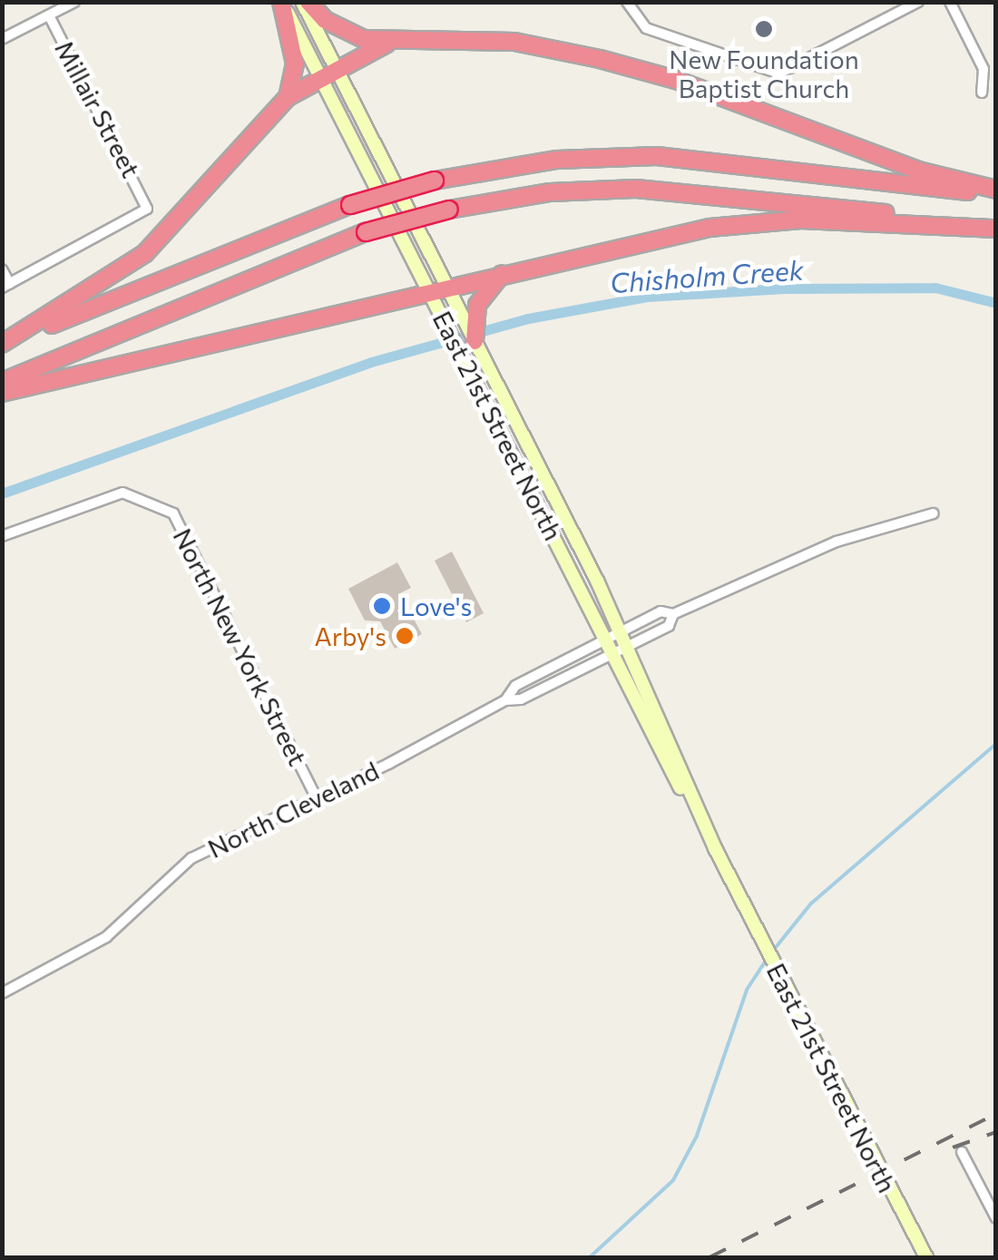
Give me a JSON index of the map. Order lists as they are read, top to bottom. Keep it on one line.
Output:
{"streets":{"main road":["East 21st Street North"],"street":["Millair Street","North New York Street","North Cleveland"]},"crossings":[["East 21st Street North","North Cleveland"],["North New York Street","North Cleveland"]],"water":["Chisholm Creek"],"places":["New Foundation Baptist Church","Love's","Arby's"]}
